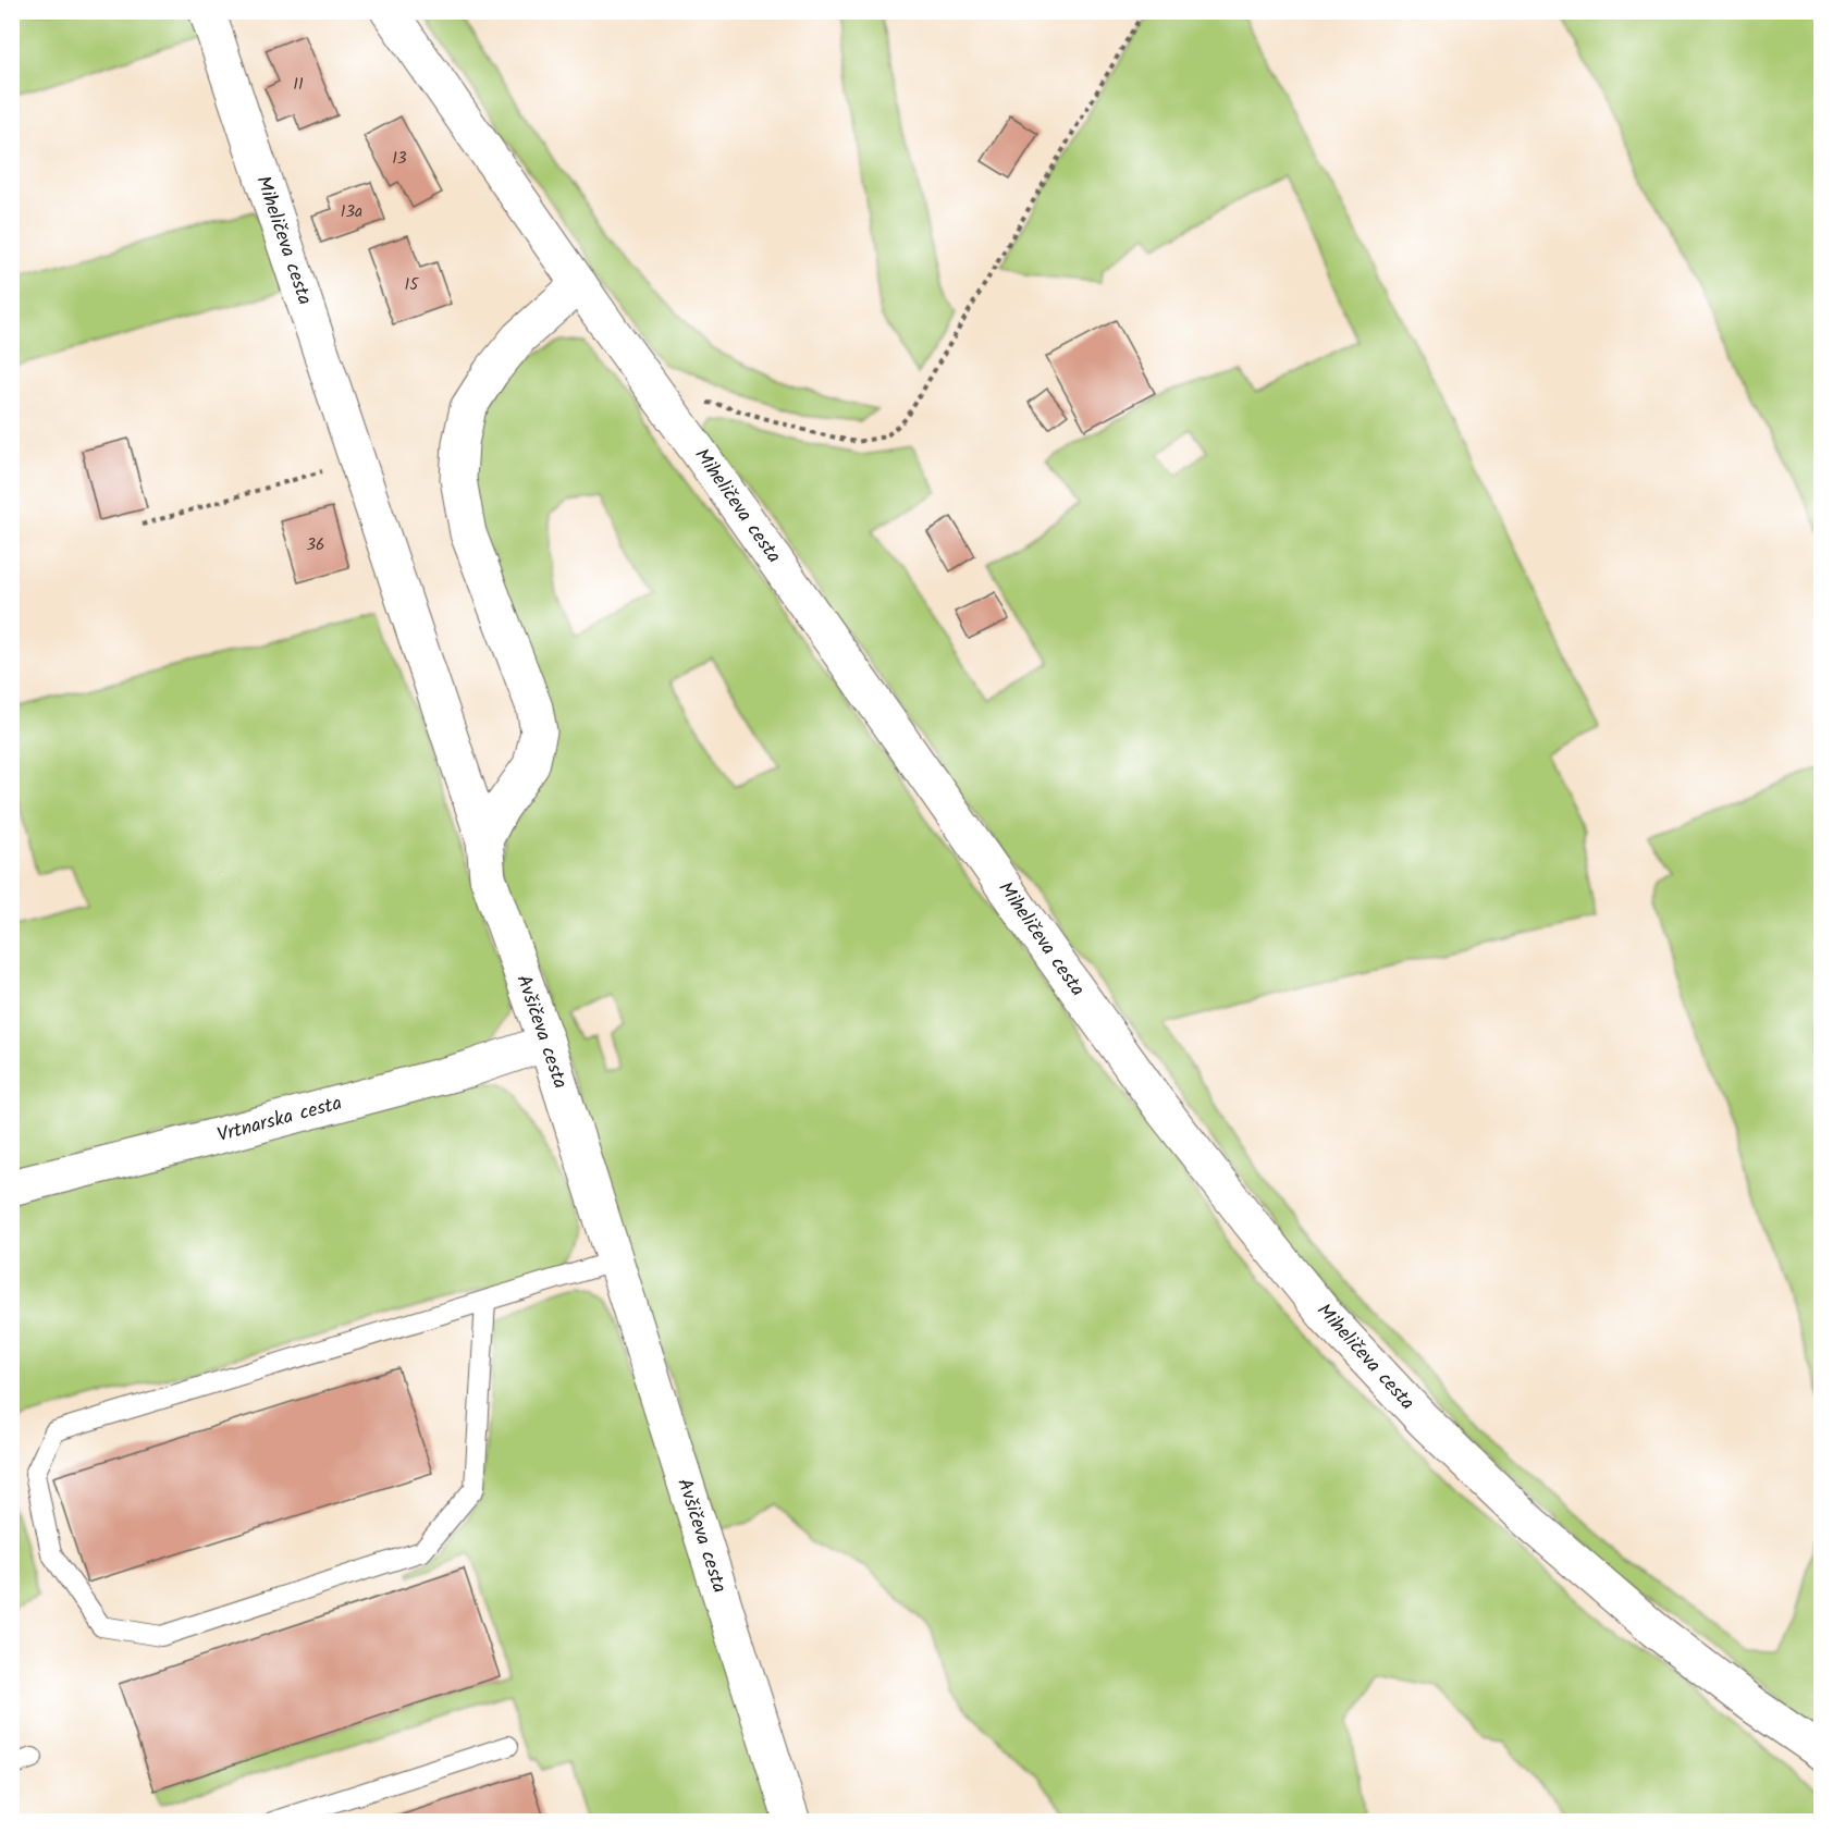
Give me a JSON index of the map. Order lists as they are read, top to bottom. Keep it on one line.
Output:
{"streets":{"street":["Miheličeva cesta","Avšičeva cesta","Vrtnarska cesta"]},"crossings":[["Miheličeva cesta","Avšičeva cesta"],["Avšičeva cesta","Vrtnarska cesta"]],"house_numbers":["11","13","13a","15","36"]}
